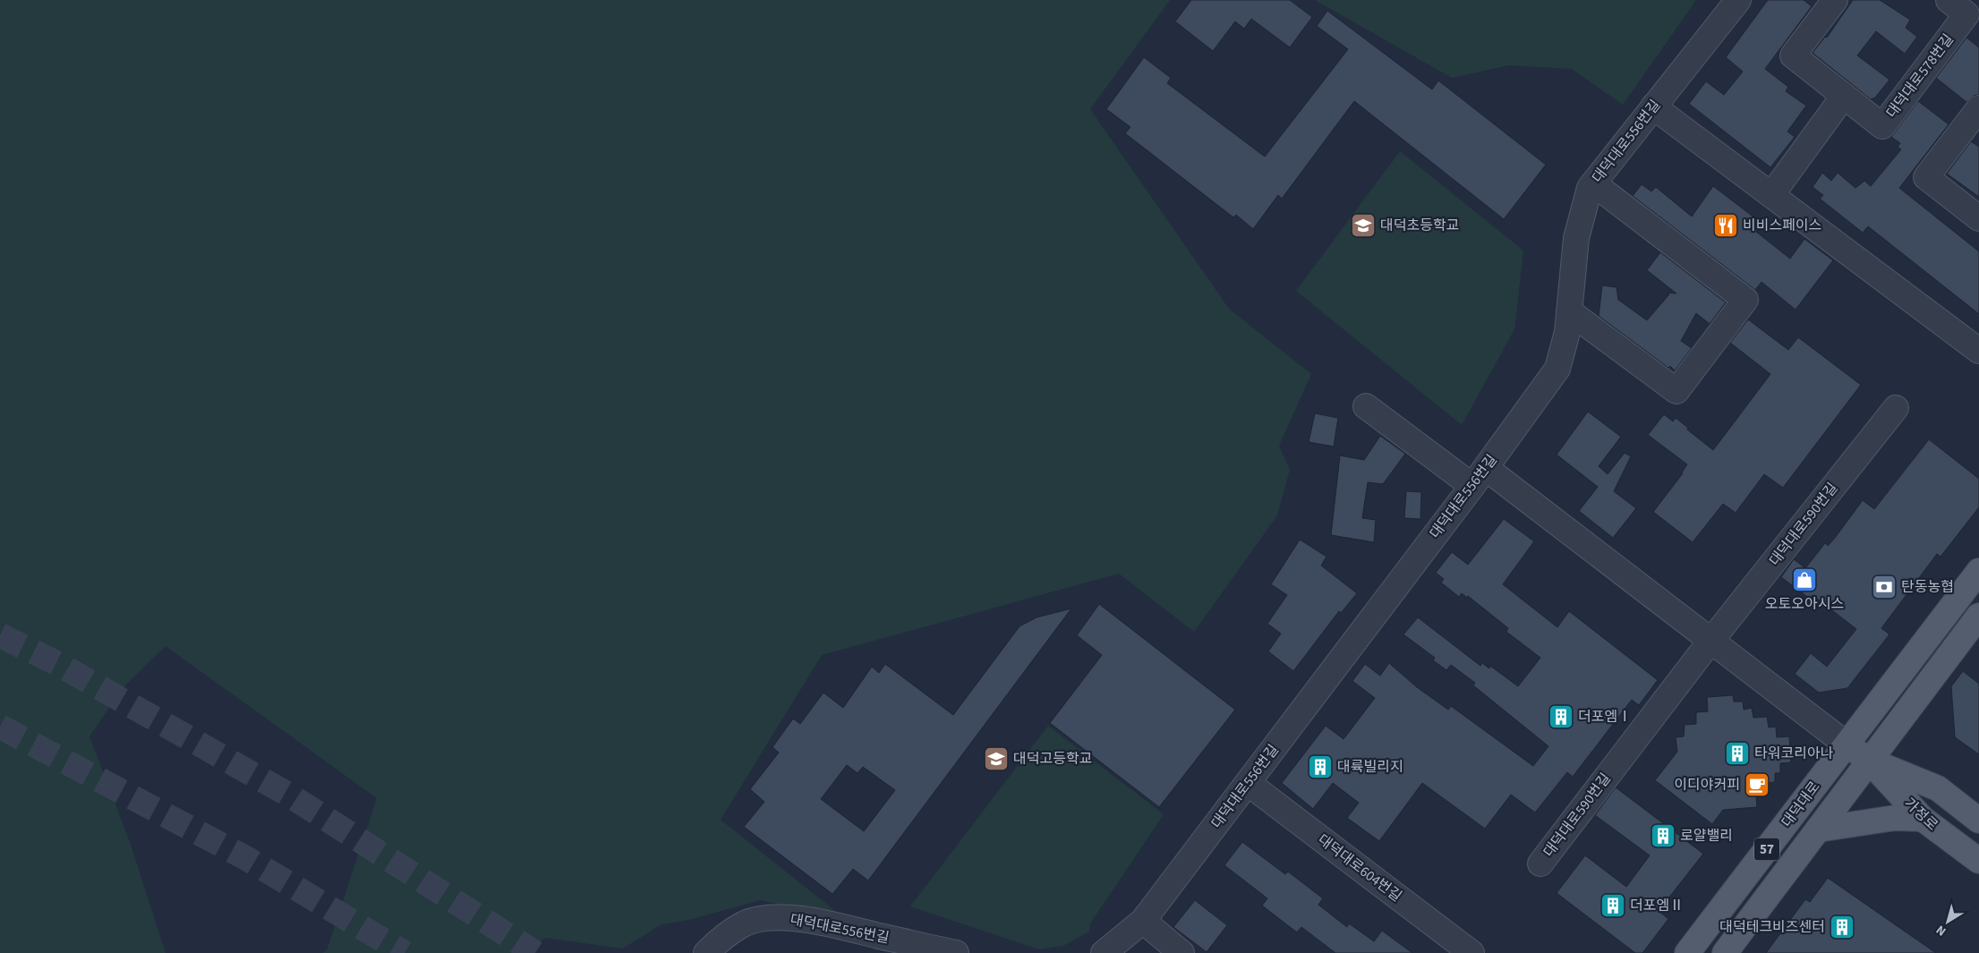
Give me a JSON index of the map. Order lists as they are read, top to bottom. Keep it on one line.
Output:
{"streets":{"main road":["대덕대로","가정로","57"],"street":["대덕대로578번길","대덕대로556번길","대덕대로590번길","대덕대로604번길"]},"crossings":[["대덕대로556번길","대덕대로604번길"],["대덕대로","가정로"]],"places":{"school or university":["대덕초등학교","대덕고등학교"],"restaurant":["비비스페이스"],"shop":["오토오아시스"],"bank":["탄동농협"],"building":["더포엠Ⅰ","타워코리아나","대륙빌리지","로얄밸리","더포엠Ⅱ","대덕테크비즈센터"],"cafe":["이디야커피"]},"north":"bottom left"}
